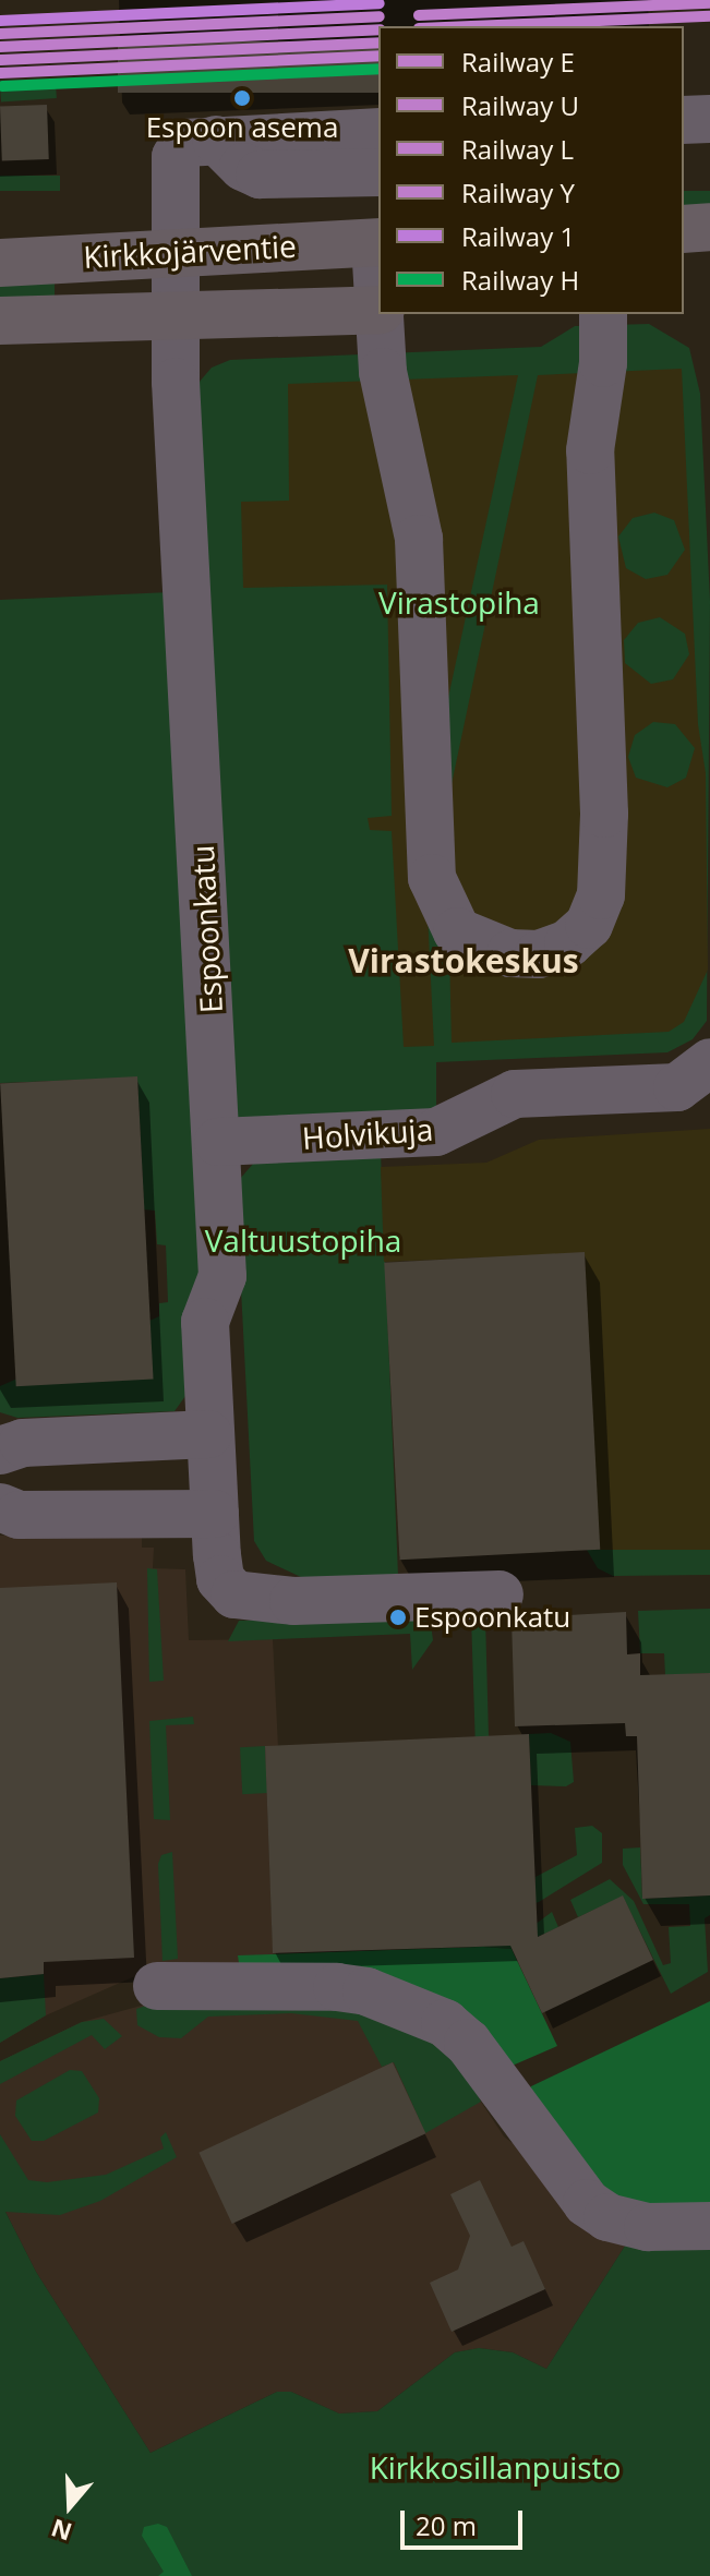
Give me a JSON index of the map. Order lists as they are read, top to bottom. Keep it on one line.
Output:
{"streets":{"main road":["Kirkkojärventie"],"street":["Espoonkatu","Holvikuja"]},"crossings":[["Kirkkojärventie","Espoonkatu"],["Espoonkatu","Holvikuja"]],"districts":["Virastokeskus"],"parks":["Virastopiha","Valtuustopiha","Kirkkosillanpuisto"],"places":["Espoon asema","Espoonkatu"],"lines":["rail line L","rail line 1","rail line E","rail line U","rail line Y","rail line H"],"legend":["Railway E","Railway U","Railway L","Railway Y","Railway 1","Railway H"],"scale_bar":"20 m","north":"bottom"}
